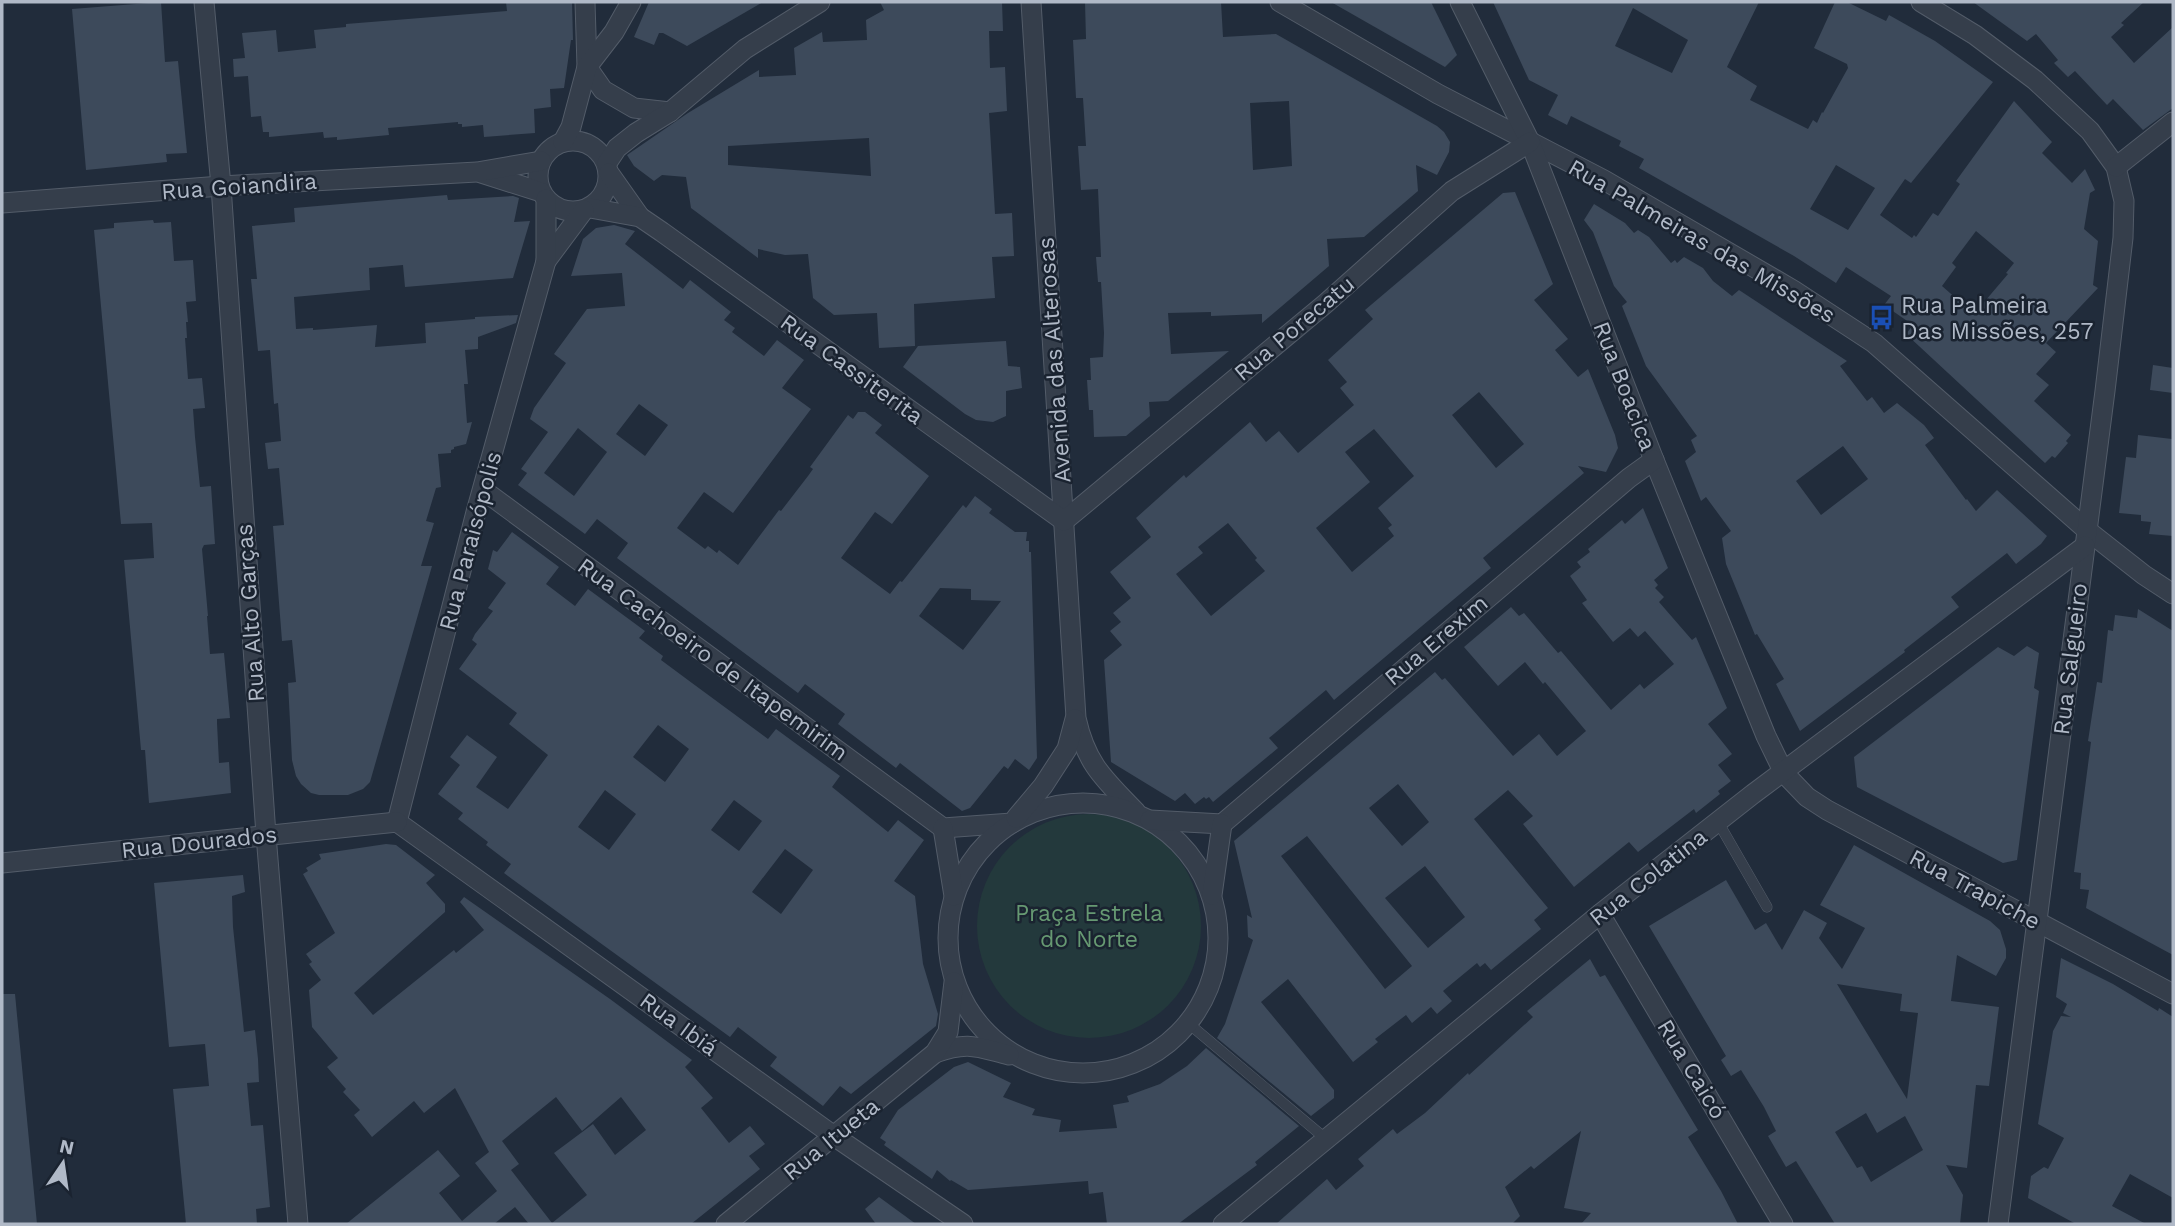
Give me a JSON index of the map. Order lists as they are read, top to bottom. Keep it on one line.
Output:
{"streets":{"street":["Rua Goiandira","Rua Palmeiras das Missões","Rua Porecatu","Avenida das Alterosas","Rua Cassiterita","Rua Boacica","Rua Paraisópolis","Rua Alto Garças","Rua Erexim","Rua Cachoeiro de Itapemirim","Rua Salgueiro","Rua Dourados","Rua Colatina","Rua Trapiche","Rua Ibiá","Rua Caicó","Rua Itueta"]},"crossings":[["Rua Goiandira","Rua Cassiterita"],["Rua Goiandira","Rua Paraisópolis"],["Rua Goiandira","Rua Alto Garças"],["Rua Palmeiras das Missões","Rua Porecatu"],["Rua Palmeiras das Missões","Rua Boacica"],["Rua Palmeiras das Missões","Rua Salgueiro"],["Rua Palmeiras das Missões","Rua Colatina"],["Rua Porecatu","Avenida das Alterosas"],["Rua Porecatu","Rua Cassiterita"],["Rua Porecatu","Rua Boacica"],["Avenida das Alterosas","Rua Cassiterita"],["Rua Cassiterita","Rua Paraisópolis"],["Rua Boacica","Rua Erexim"],["Rua Boacica","Rua Colatina"],["Rua Boacica","Rua Trapiche"],["Rua Paraisópolis","Rua Cachoeiro de Itapemirim"],["Rua Paraisópolis","Rua Dourados"],["Rua Paraisópolis","Rua Ibiá"],["Rua Alto Garças","Rua Dourados"],["Rua Salgueiro","Rua Colatina"],["Rua Salgueiro","Rua Trapiche"],["Rua Dourados","Rua Ibiá"],["Rua Colatina","Rua Trapiche"],["Rua Colatina","Rua Caicó"],["Rua Ibiá","Rua Itueta"]],"parks":["Praça Estrela do Norte"],"places":{"bus stop":["Rua Palmeira Das Missões, 257"]},"north":"top"}
